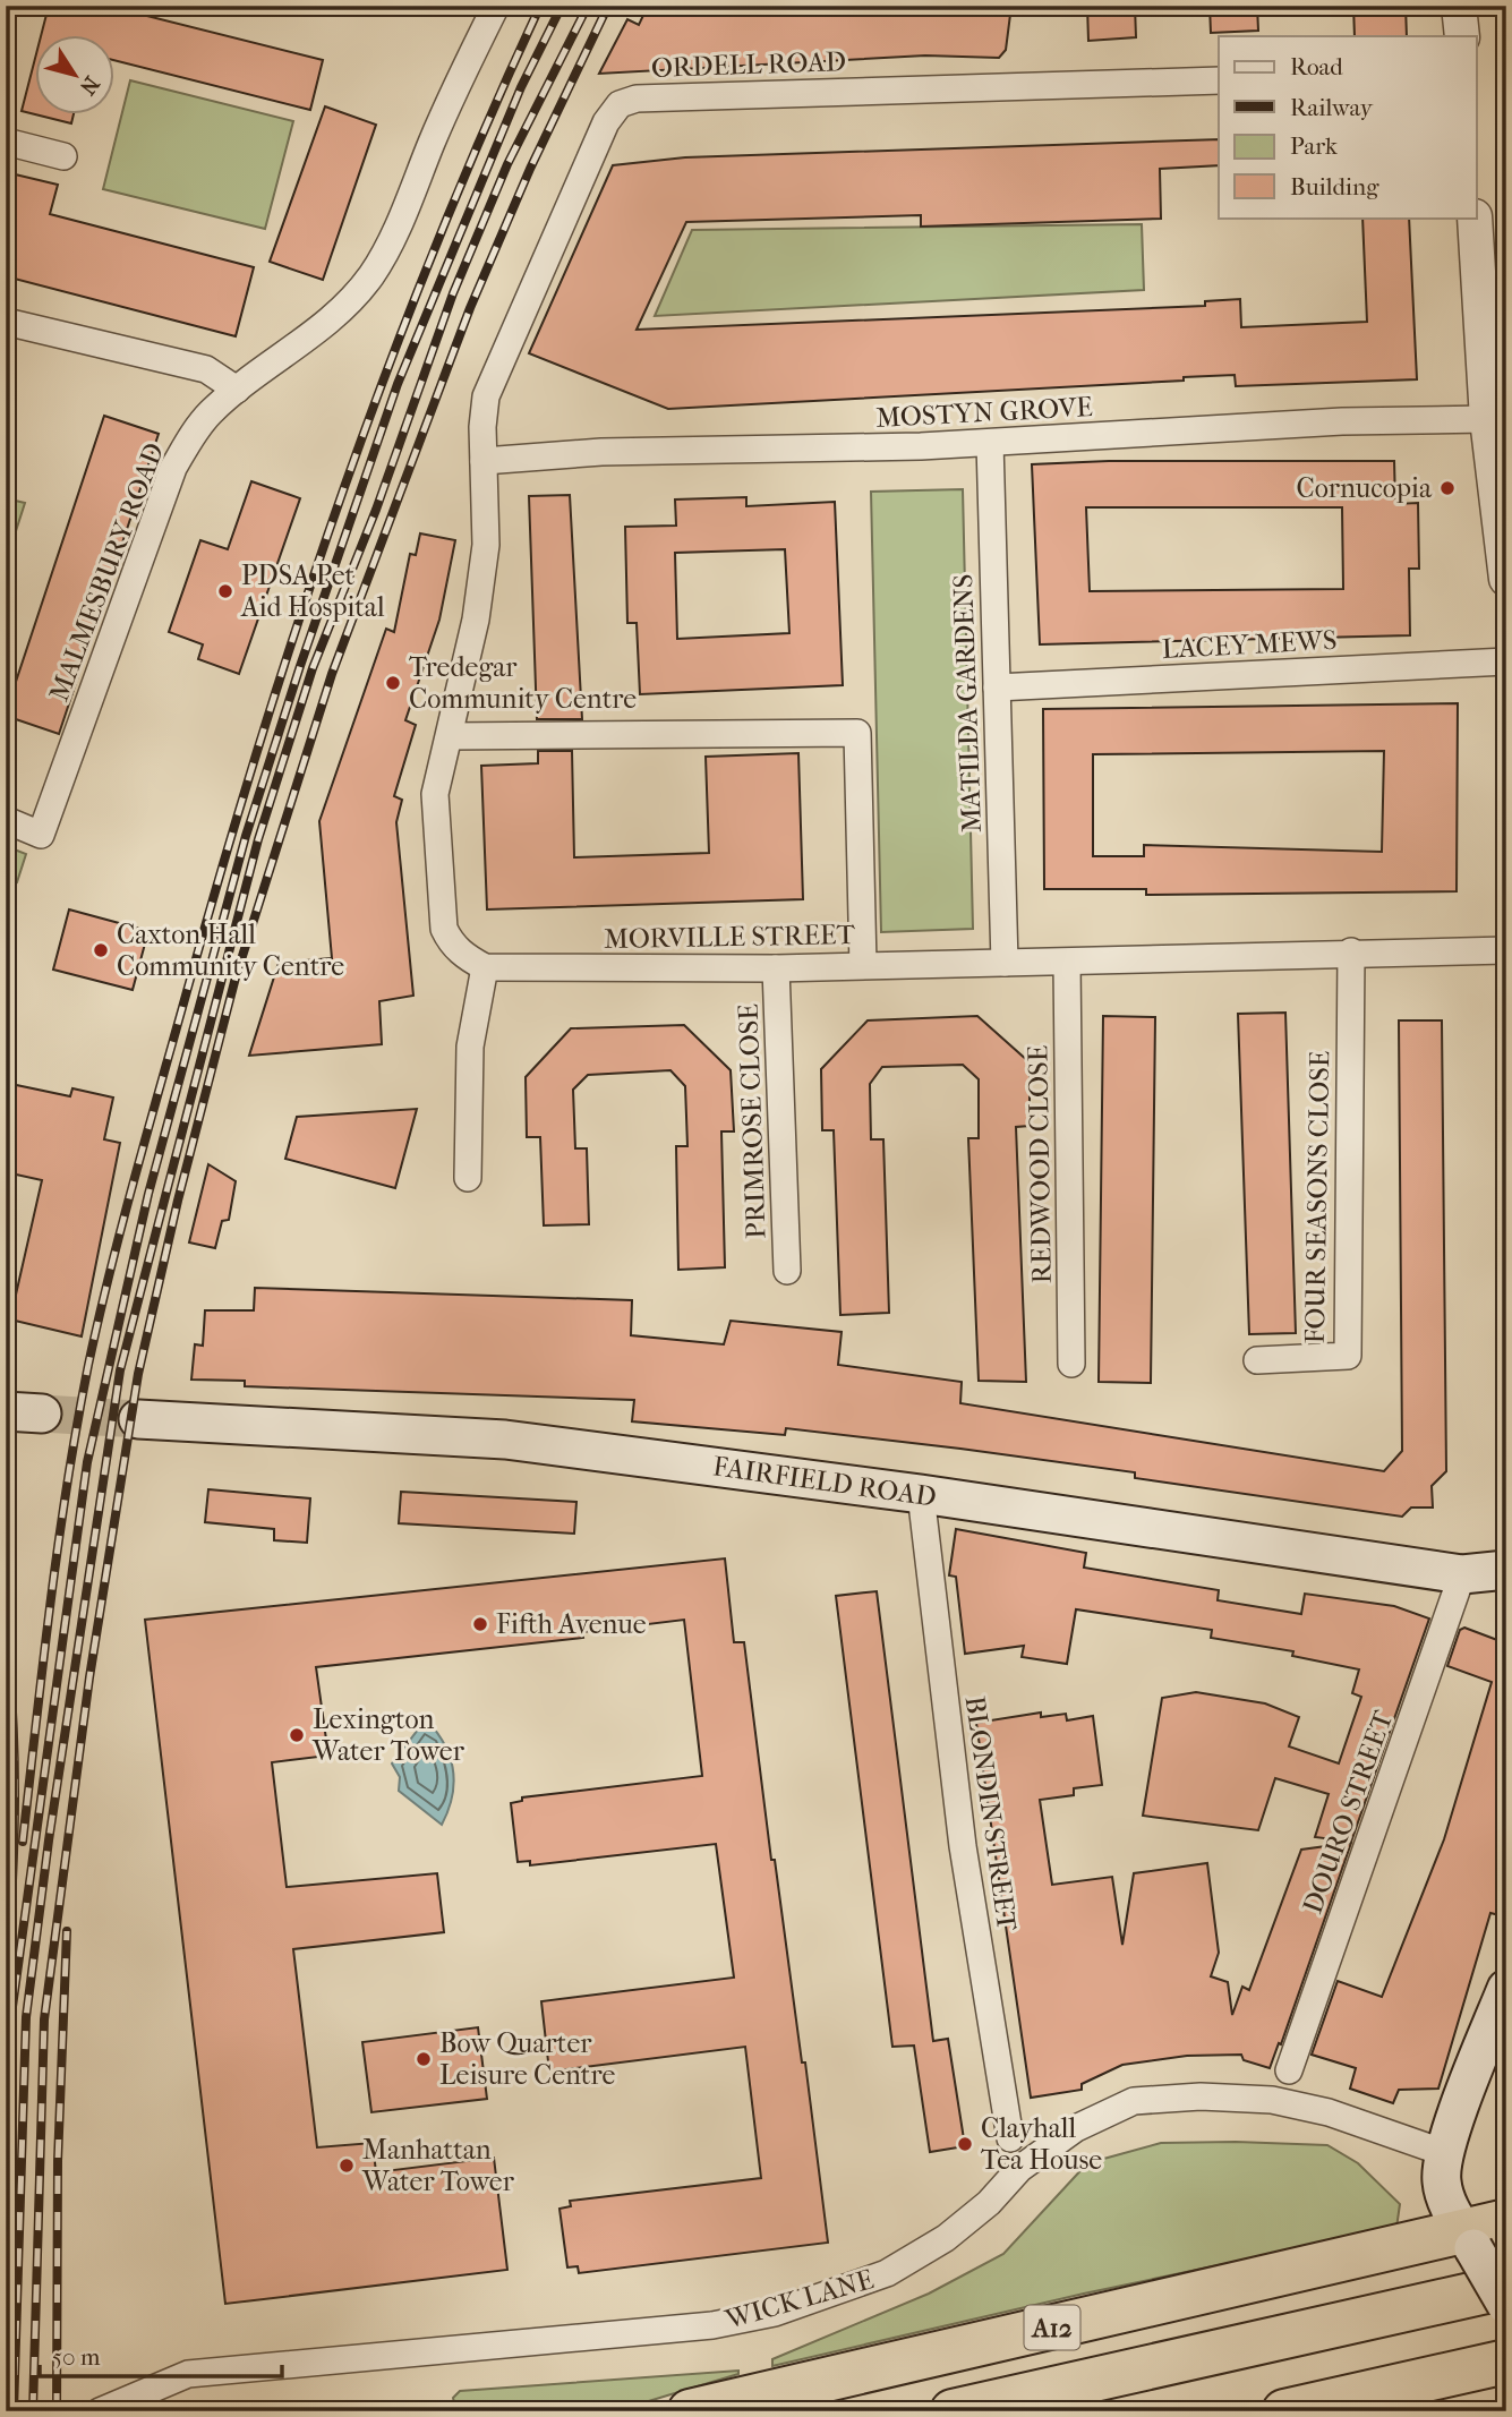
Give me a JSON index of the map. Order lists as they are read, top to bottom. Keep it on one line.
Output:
{"streets":{"highway":["A12"],"main road":["FAIRFIELD ROAD"],"street":["ORDELL ROAD","MOSTYN GROVE","MALMESBURY ROAD","LACEY MEWS","MATILDA GARDENS","MORVILLE STREET","PRIMROSE CLOSE","REDWOOD CLOSE","FOUR SEASONS CLOSE","DOURO STREET","BLONDIN STREET","WICK LANE"]},"crossings":[["ORDELL ROAD","MOSTYN GROVE"],["MOSTYN GROVE","MATILDA GARDENS"],["LACEY MEWS","MATILDA GARDENS"],["MATILDA GARDENS","MORVILLE STREET"],["MORVILLE STREET","PRIMROSE CLOSE"],["MORVILLE STREET","REDWOOD CLOSE"],["MORVILLE STREET","FOUR SEASONS CLOSE"],["FAIRFIELD ROAD","DOURO STREET"],["FAIRFIELD ROAD","BLONDIN STREET"]],"places":["Cornucopia","PDSA Pet Aid Hospital","Tredegar Community Centre","Caxton Hall Community Centre","Fifth Avenue","Lexington Water Tower","Bow Quarter Leisure Centre","Clayhall Tea House","Manhattan Water Tower"],"legend":["Road","Railway","Park","Building"],"scale_bar":"50 m","north":"bottom right"}
